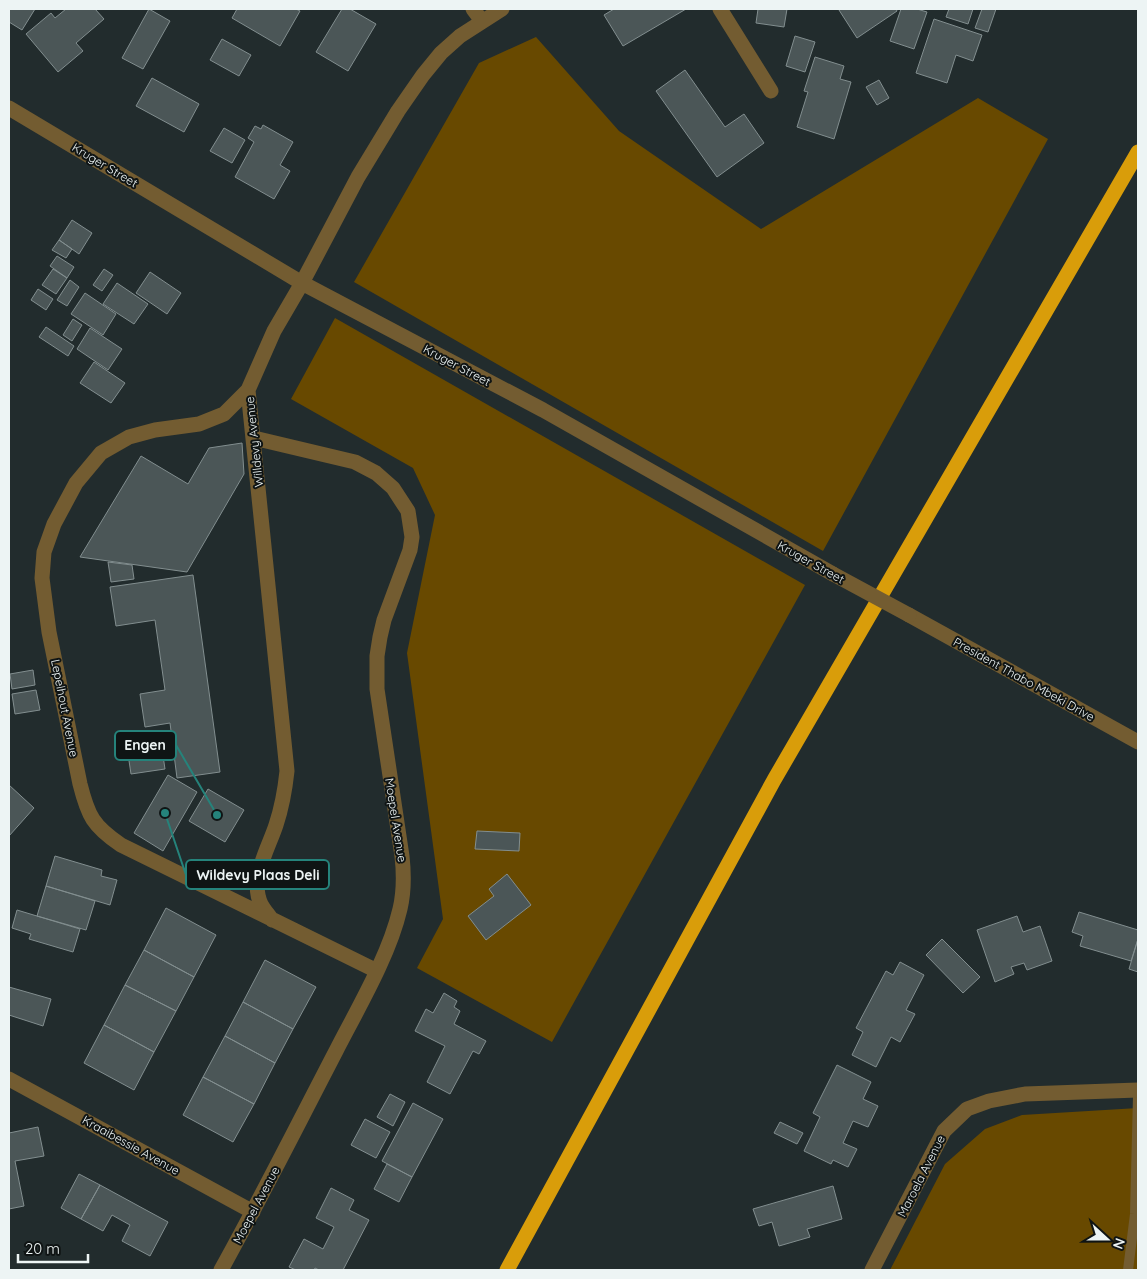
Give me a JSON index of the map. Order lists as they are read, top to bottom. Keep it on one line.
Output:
{"streets":{"street":["Kruger Street","Willdevy Avenue","President Thabo Mbeki Drive","Lepelhout Avenue","Moepel Avenue","Kraaibessie Avenue","Maroela Avenue"]},"crossings":[["Kruger Street","Willdevy Avenue"],["Kruger Street","President Thabo Mbeki Drive"],["Willdevy Avenue","Lepelhout Avenue"],["Willdevy Avenue","Moepel Avenue"],["Lepelhout Avenue","Moepel Avenue"],["Moepel Avenue","Kraaibessie Avenue"]],"places":["Wildevy Plaas Deli","Engen"],"scale_bar":"20 m","north":"right"}
